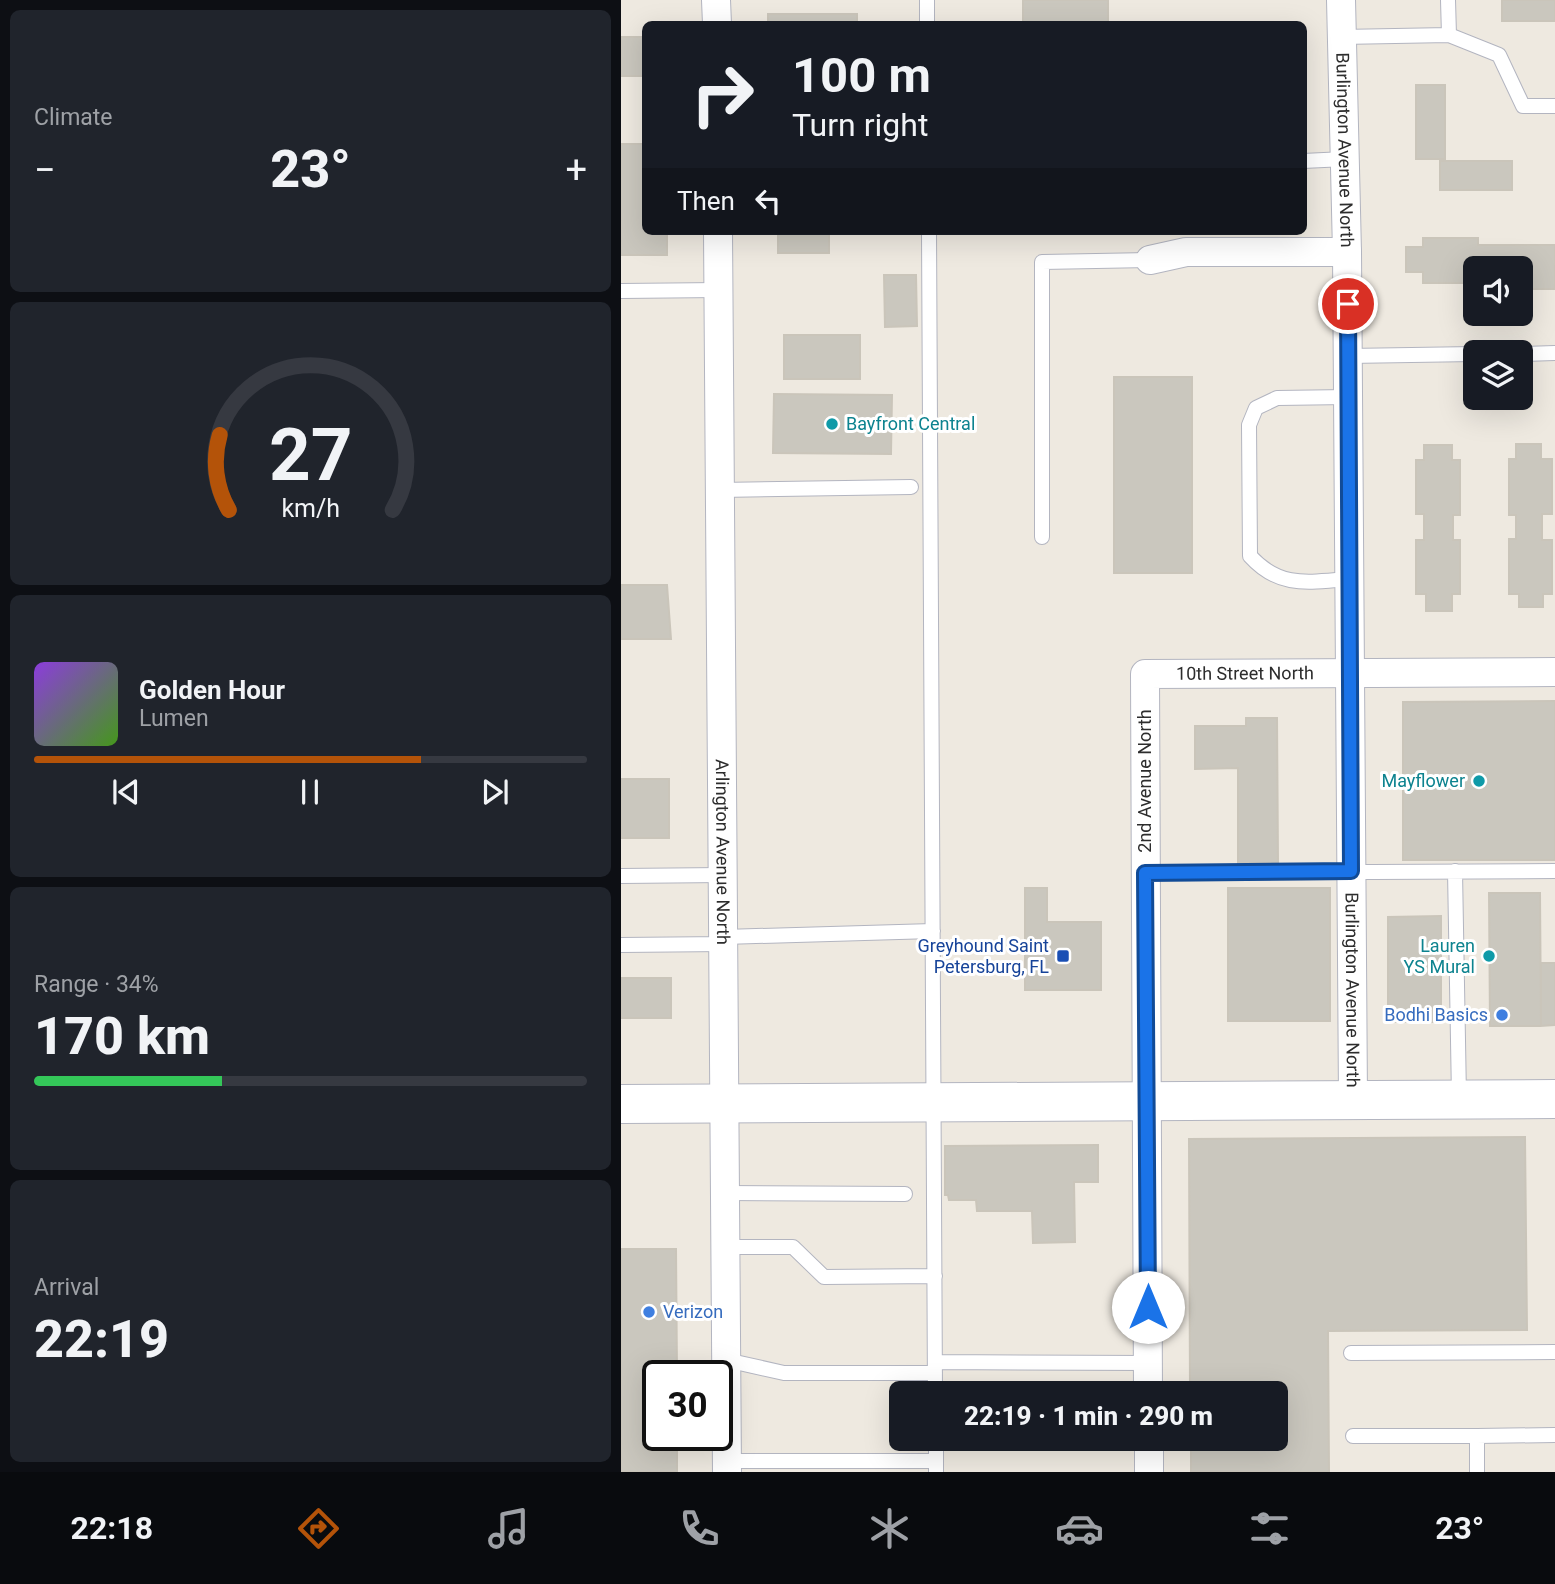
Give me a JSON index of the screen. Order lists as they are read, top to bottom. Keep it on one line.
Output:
{"streets":{"street":["Burlington Avenue North","10th Street North","2nd Avenue North","Arlington Avenue North"]},"crossings":[["Burlington Avenue North","10th Street North"],["10th Street North","2nd Avenue North"]],"places":{"other":["Bayfront Central","Mayflower","Lauren YS Mural","Bodhi Basics","Verizon"],"transit":["Greyhound Saint Petersburg, FL"]},"page":{"tile":["Climate",["Range · 34%","170 km"],["Arrival","22:19"]],"turn":["100 m","Turn right"],"heat":["−","23°","+"],"then":"Then","song":["Golden Hour","Lumen"],"limit":"30","trip":"22:19 · 1 min · 290 m","tabs":["22:18","23°"],"gauge":["27","km/h"]}}
